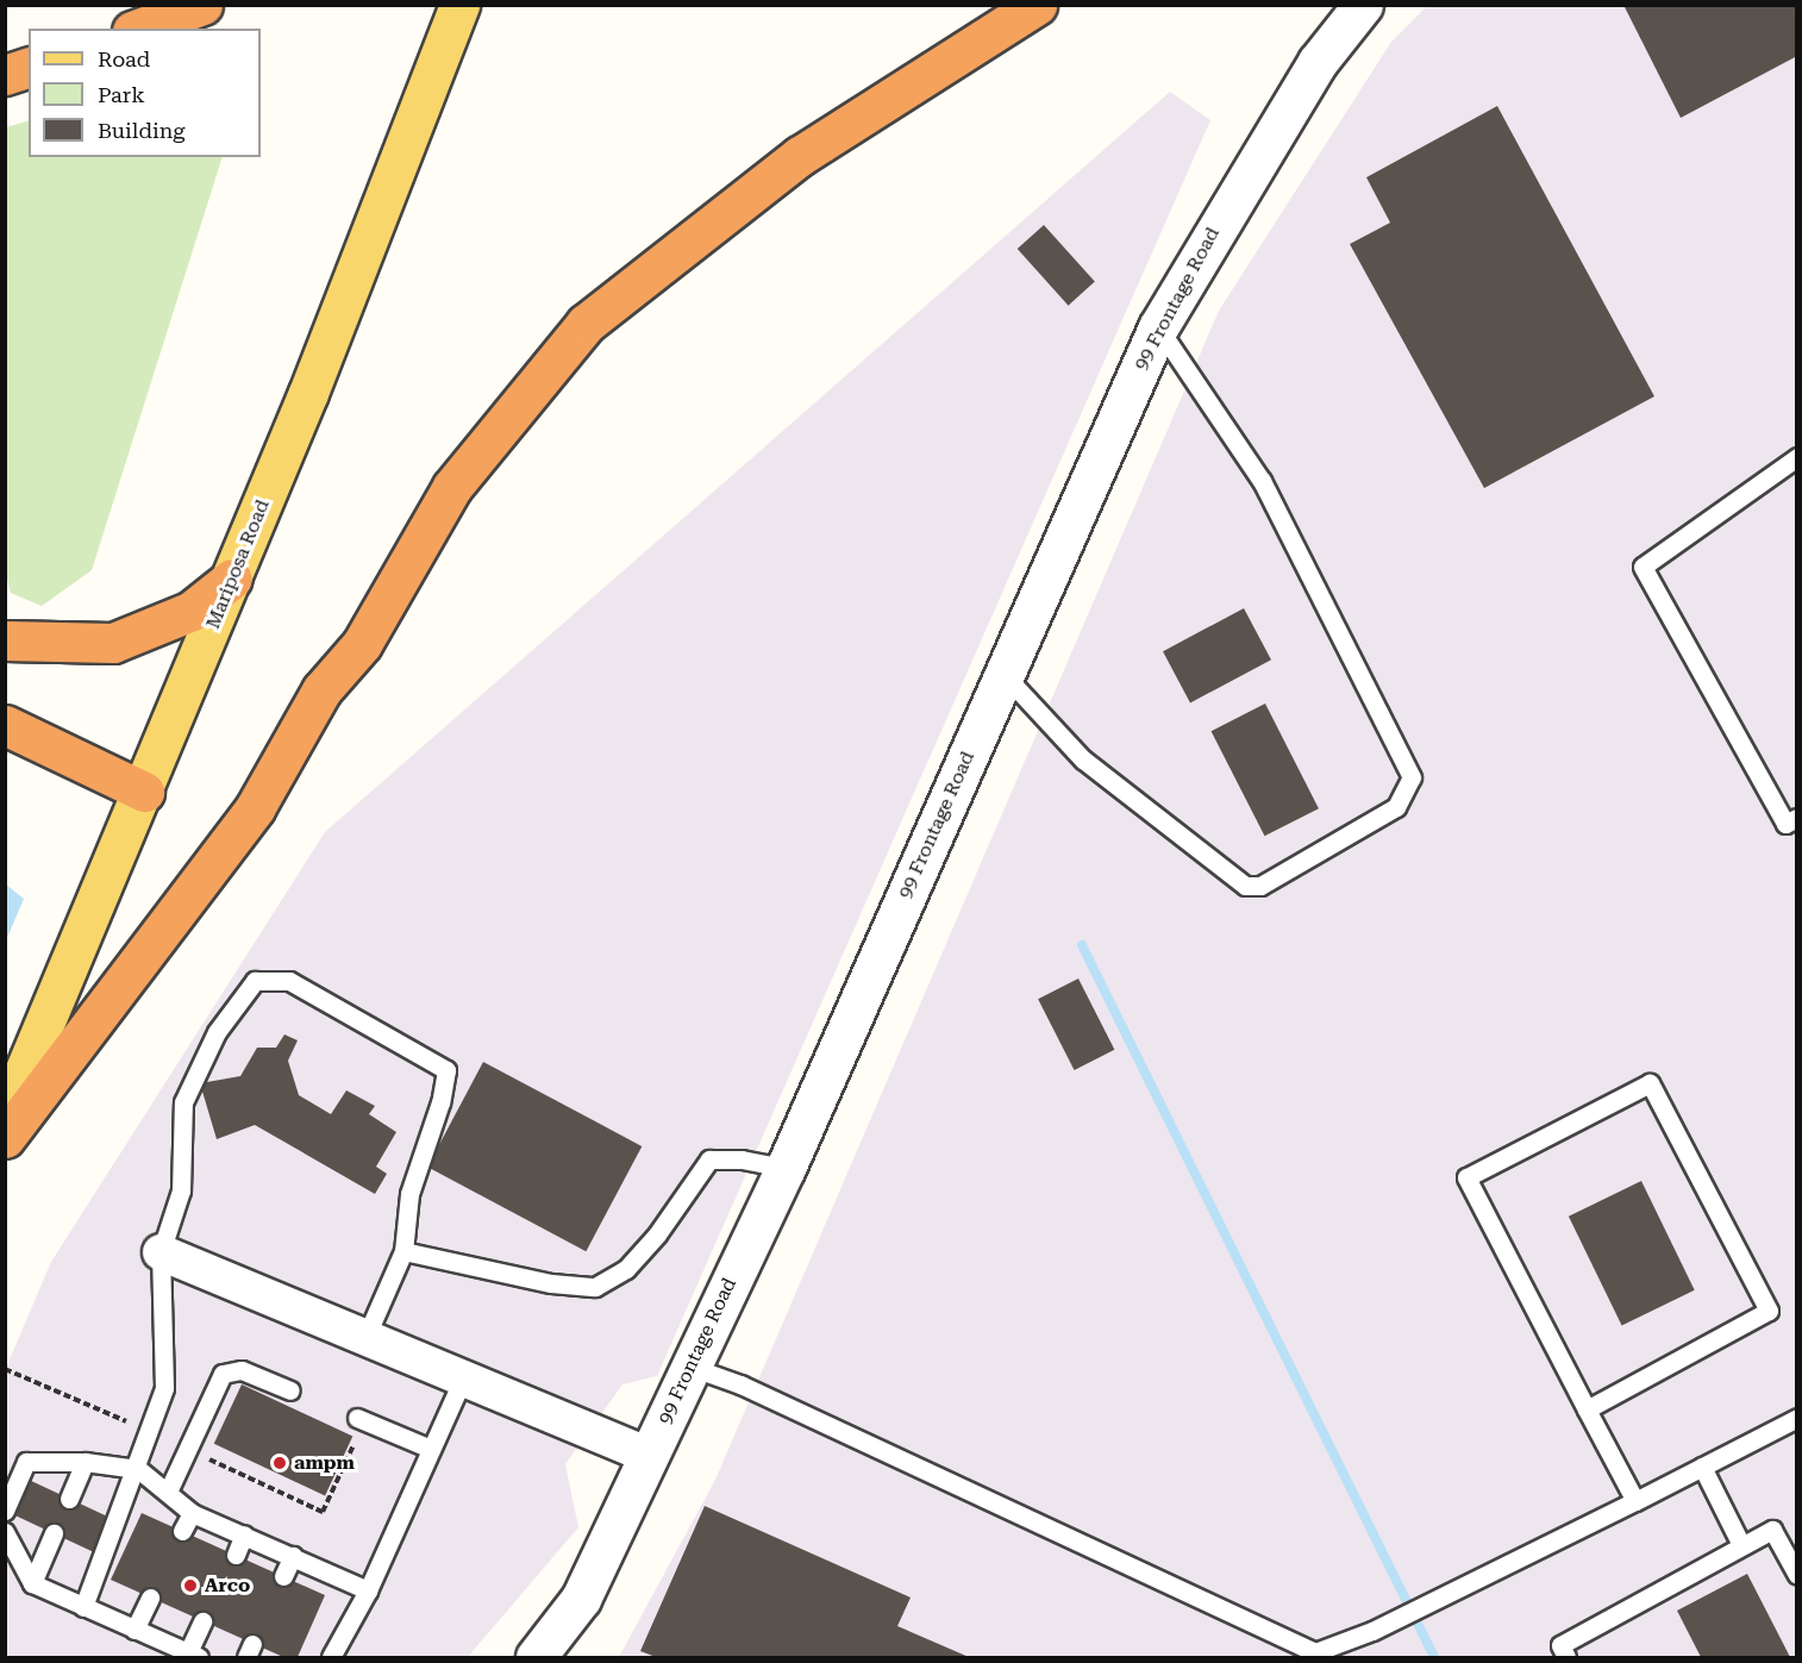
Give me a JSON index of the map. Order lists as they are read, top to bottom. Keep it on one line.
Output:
{"streets":{"main road":["Mariposa Road"],"street":["99 Frontage Road"]},"places":["ampm","Arco"],"legend":["Road","Park","Building"]}
